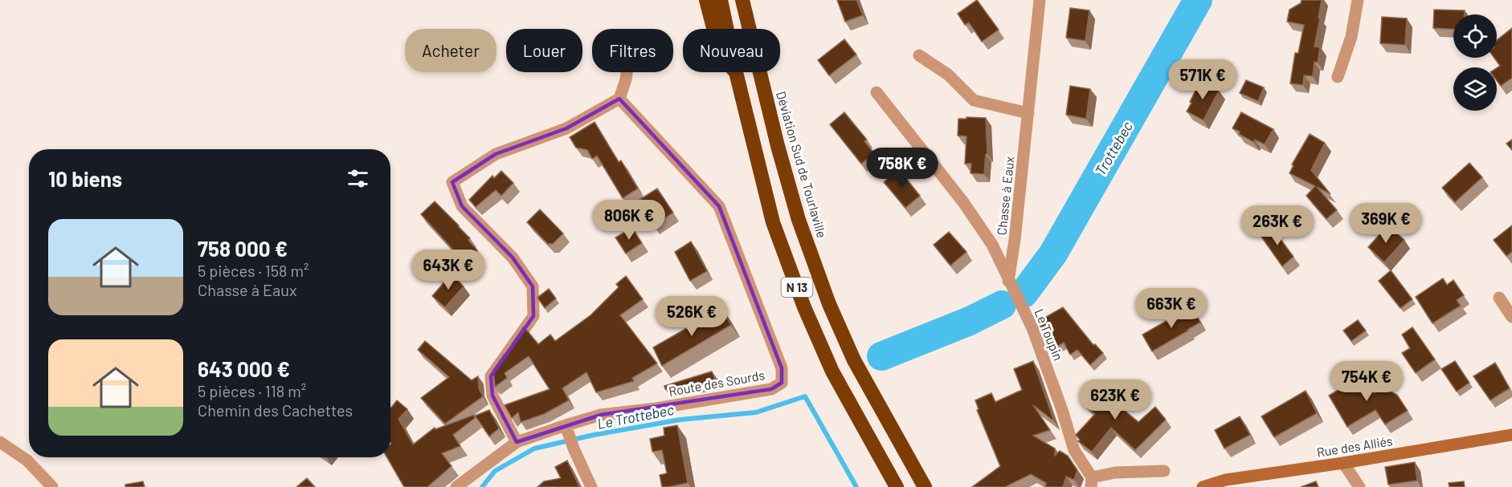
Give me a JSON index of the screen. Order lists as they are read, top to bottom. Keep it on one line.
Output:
{"streets":{"highway":["Déviation Sud de Tourlaville","N 13"],"street":["Chasse à Eaux","Le Toupin","Route des Sourds","Rue des Alliés"]},"crossings":[["Chasse à Eaux","Le Toupin"]],"water":["Trottebec","Le Trottebec"],"page":{"chip":["Acheter","Louer","Filtres","Nouveau"],"price":["571K €","758K €","806K €","369K €","263K €","643K €","663K €","526K €","754K €","623K €"],"heading":"10 biens","list":[{"name":"758 000 €","note":"5 pièces · 158 m² · Chasse à Eaux"},{"name":"643 000 €","note":"5 pièces · 118 m² · Chemin des Cachettes"}]}}
